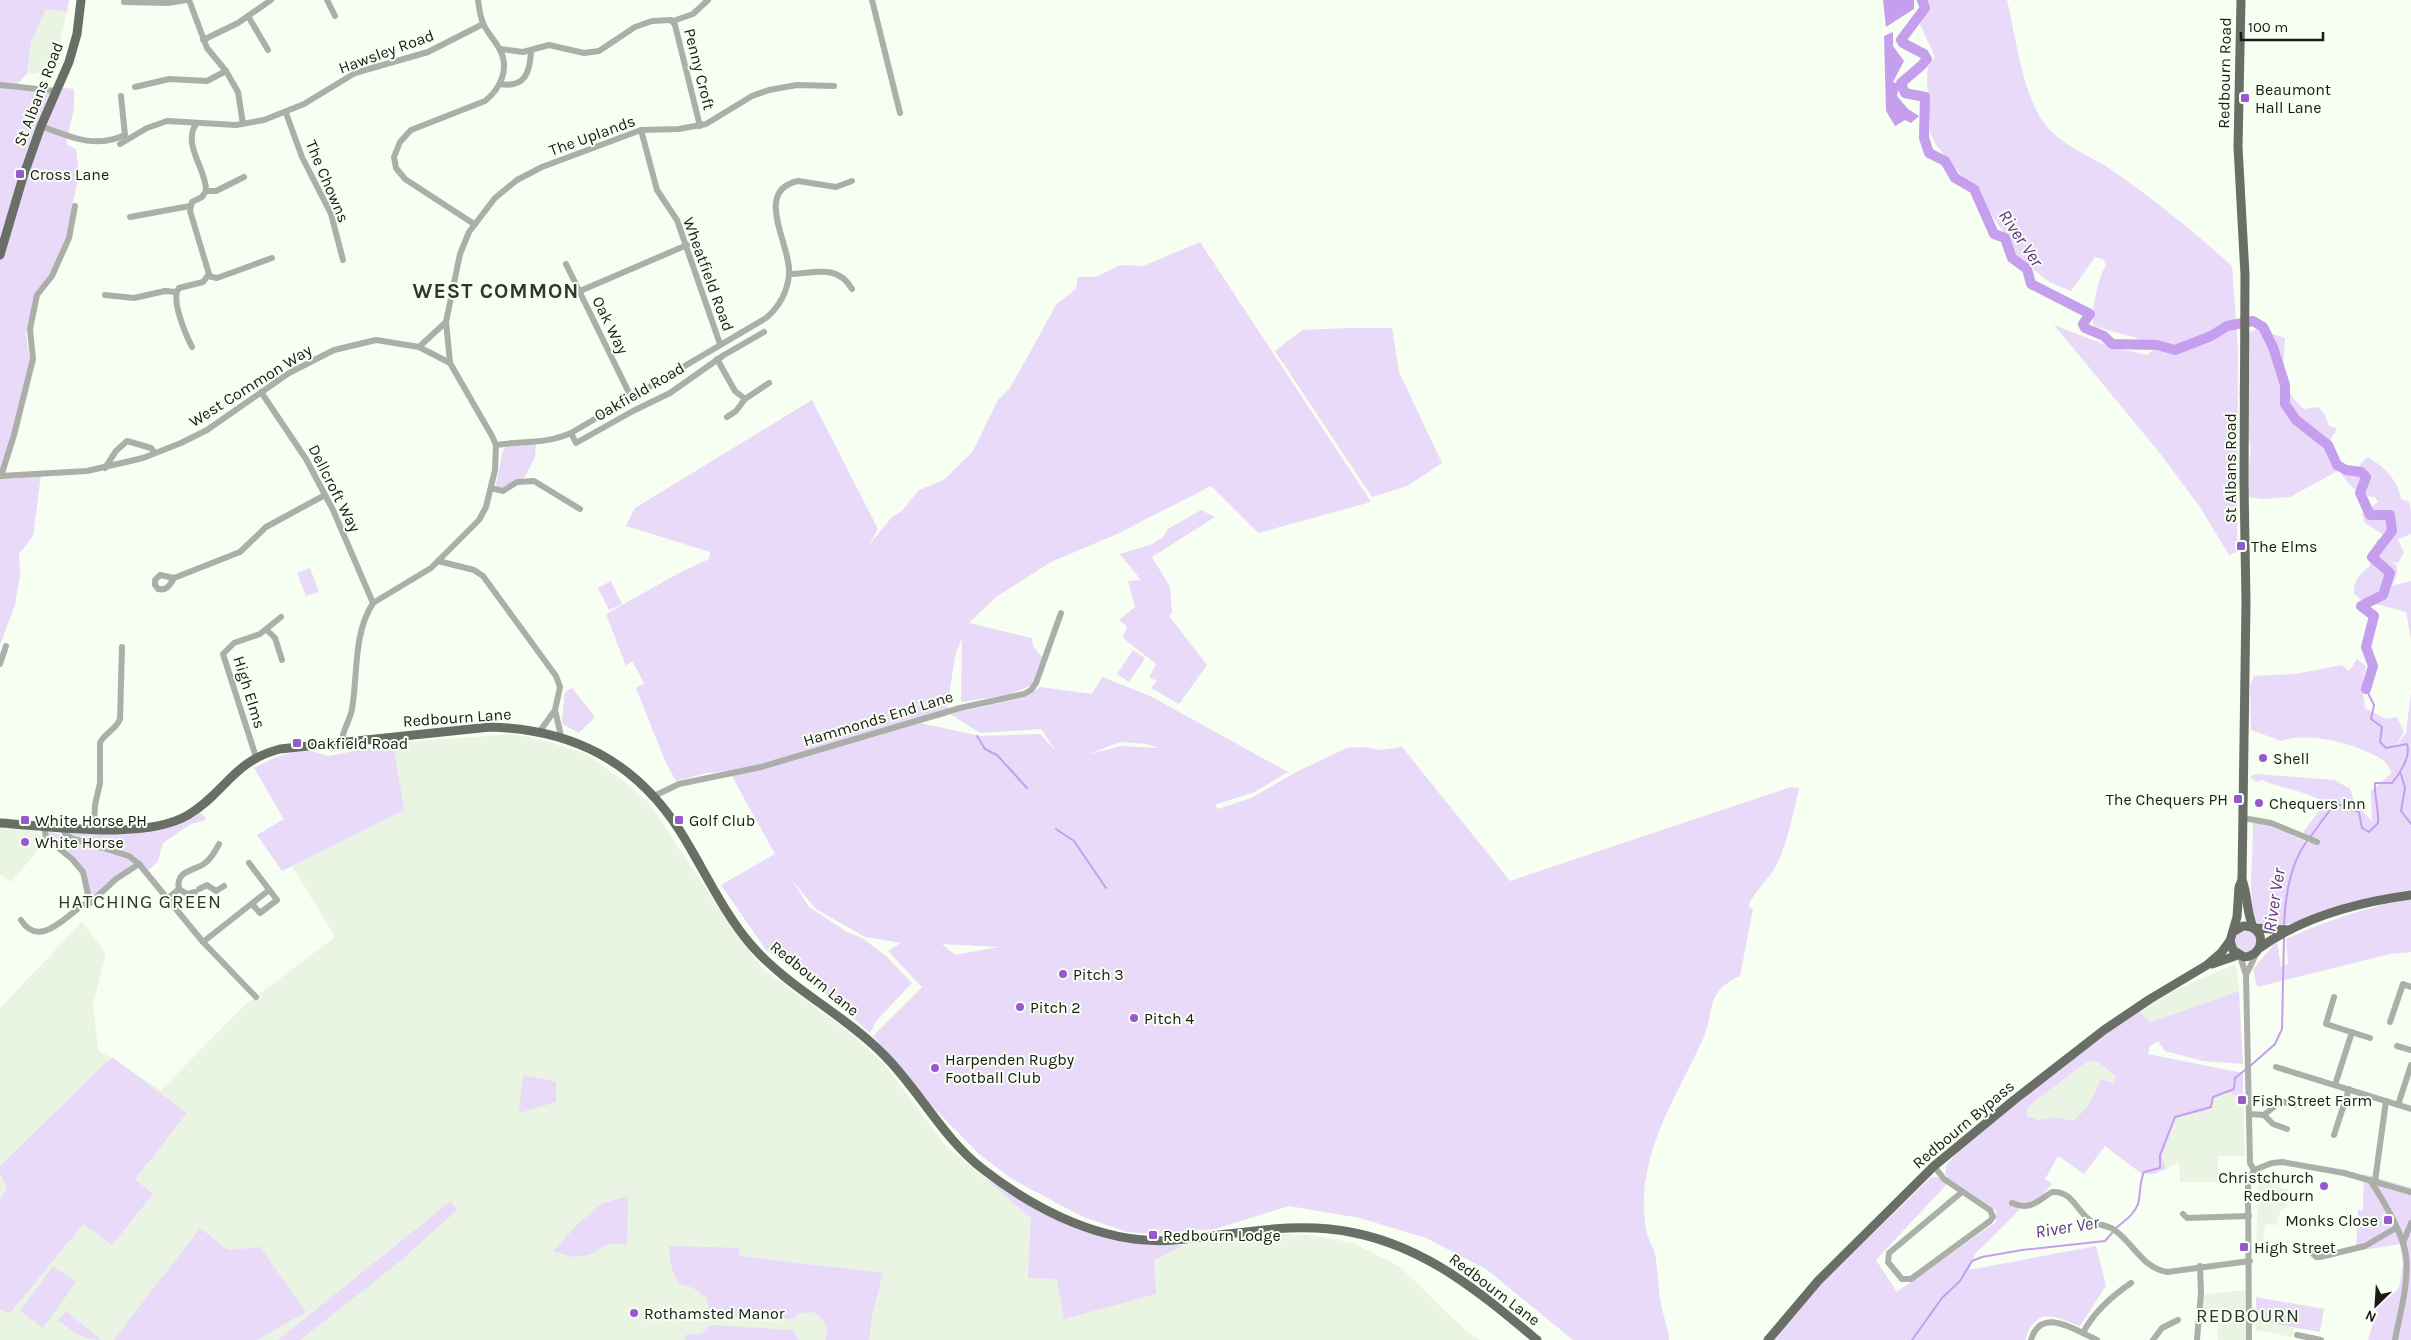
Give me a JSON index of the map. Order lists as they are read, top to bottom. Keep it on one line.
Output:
{"streets":{"main road":["Redbourn Road","St Albans Road","Redbourn Lane","Redbourn Bypass"],"street":["Hawsley Road","Penny Croft","The Uplands","The Chowns","Wheatfield Road","Oak Way","West Common Way","Oakfield Road","Dellcroft Way","High Elms","Hammonds End Lane"]},"crossings":[["Hawsley Road","The Chowns"],["Penny Croft","The Uplands"],["Redbourn Road","St Albans Road"],["St Albans Road","Redbourn Bypass"],["The Uplands","Wheatfield Road"],["Wheatfield Road","Oakfield Road"],["Oak Way","Oakfield Road"],["West Common Way","Dellcroft Way"],["High Elms","Redbourn Lane"],["Redbourn Lane","Hammonds End Lane"]],"districts":["WEST COMMON","HATCHING GREEN","REDBOURN"],"water":["River Ver"],"places":{"transit":["Beaumont Hall Lane","Cross Lane","The Elms","Oakfield Road","The Chequers PH","White Horse PH","Golf Club","Fish Street Farm","Monks Close","Redbourn Lodge","High Street"],"other":["Shell","Chequers Inn","White Horse","Pitch 3","Pitch 2","Pitch 4","Harpenden Rugby Football Club","Christchurch Redbourn","Rothamsted Manor"]},"scale_bar":"100 m","north":"bottom left"}
